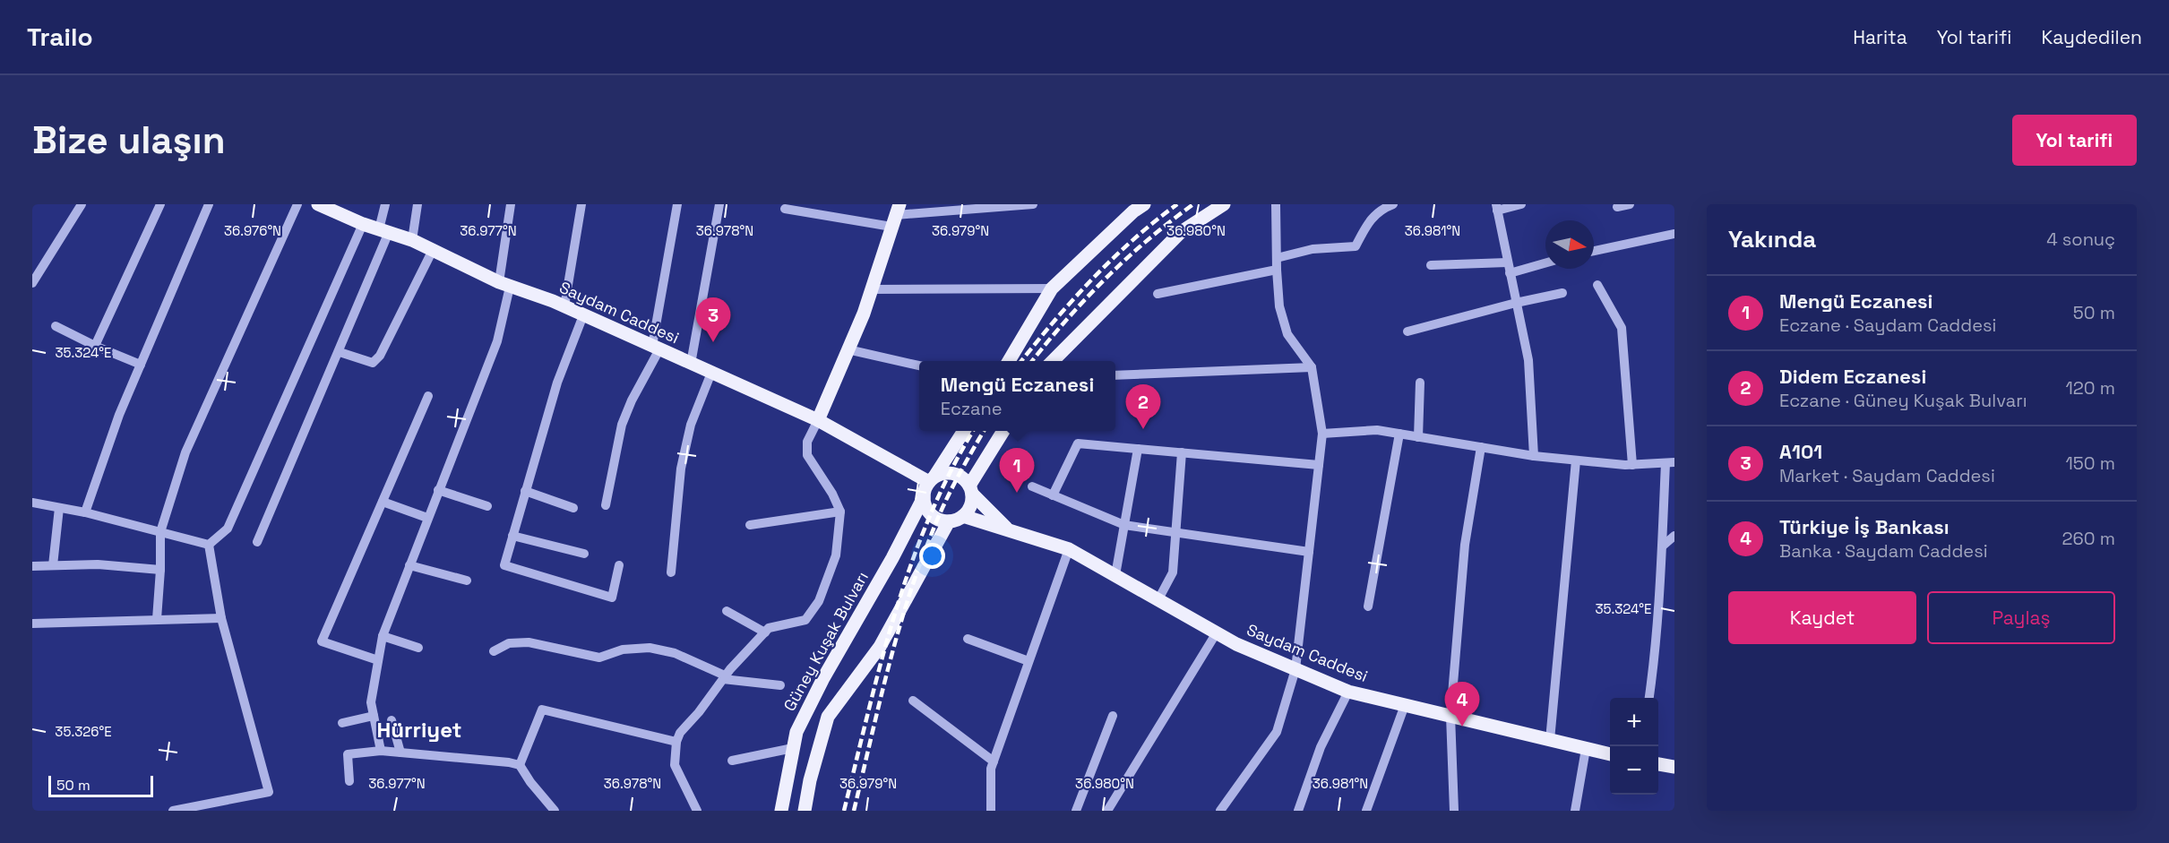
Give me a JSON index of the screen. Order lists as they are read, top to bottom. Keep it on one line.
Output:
{"streets":{"main road":["Saydam Caddesi","Güney Kuşak Bulvarı"]},"crossings":[["Saydam Caddesi","Güney Kuşak Bulvarı"]],"districts":["Hürriyet"],"scale_bar":"50 m","north":"right","page":{"header":"Trailo","nav":["Harita","Yol tarifi","Kaydedilen"],"buttons":["Yol tarifi",["Kaydet","Paylaş"]],"title":"Bize ulaşın","heading":["Yakında","4 sonuç"],"list":[{"mark":"1","name":"Mengü Eczanesi","note":"Eczane · Saydam Caddesi","value":"50 m"},{"mark":"2","name":"Didem Eczanesi","note":"Eczane · Güney Kuşak Bulvarı","value":"120 m"},{"mark":"3","name":"A101","note":"Market · Saydam Caddesi","value":"150 m"},{"mark":"4","name":"Türkiye İş Bankası","note":"Banka · Saydam Caddesi","value":"260 m"}],"pins":["3","2","1","4"],"popup":["Mengü Eczanesi","Eczane"],"map_buttons":["+","−"],"scale":"50 m"},"coordinates":["36.976°N","36.977°N","36.978°N","36.979°N","36.980°N","36.981°N","35.324°E","35.326°E"]}
